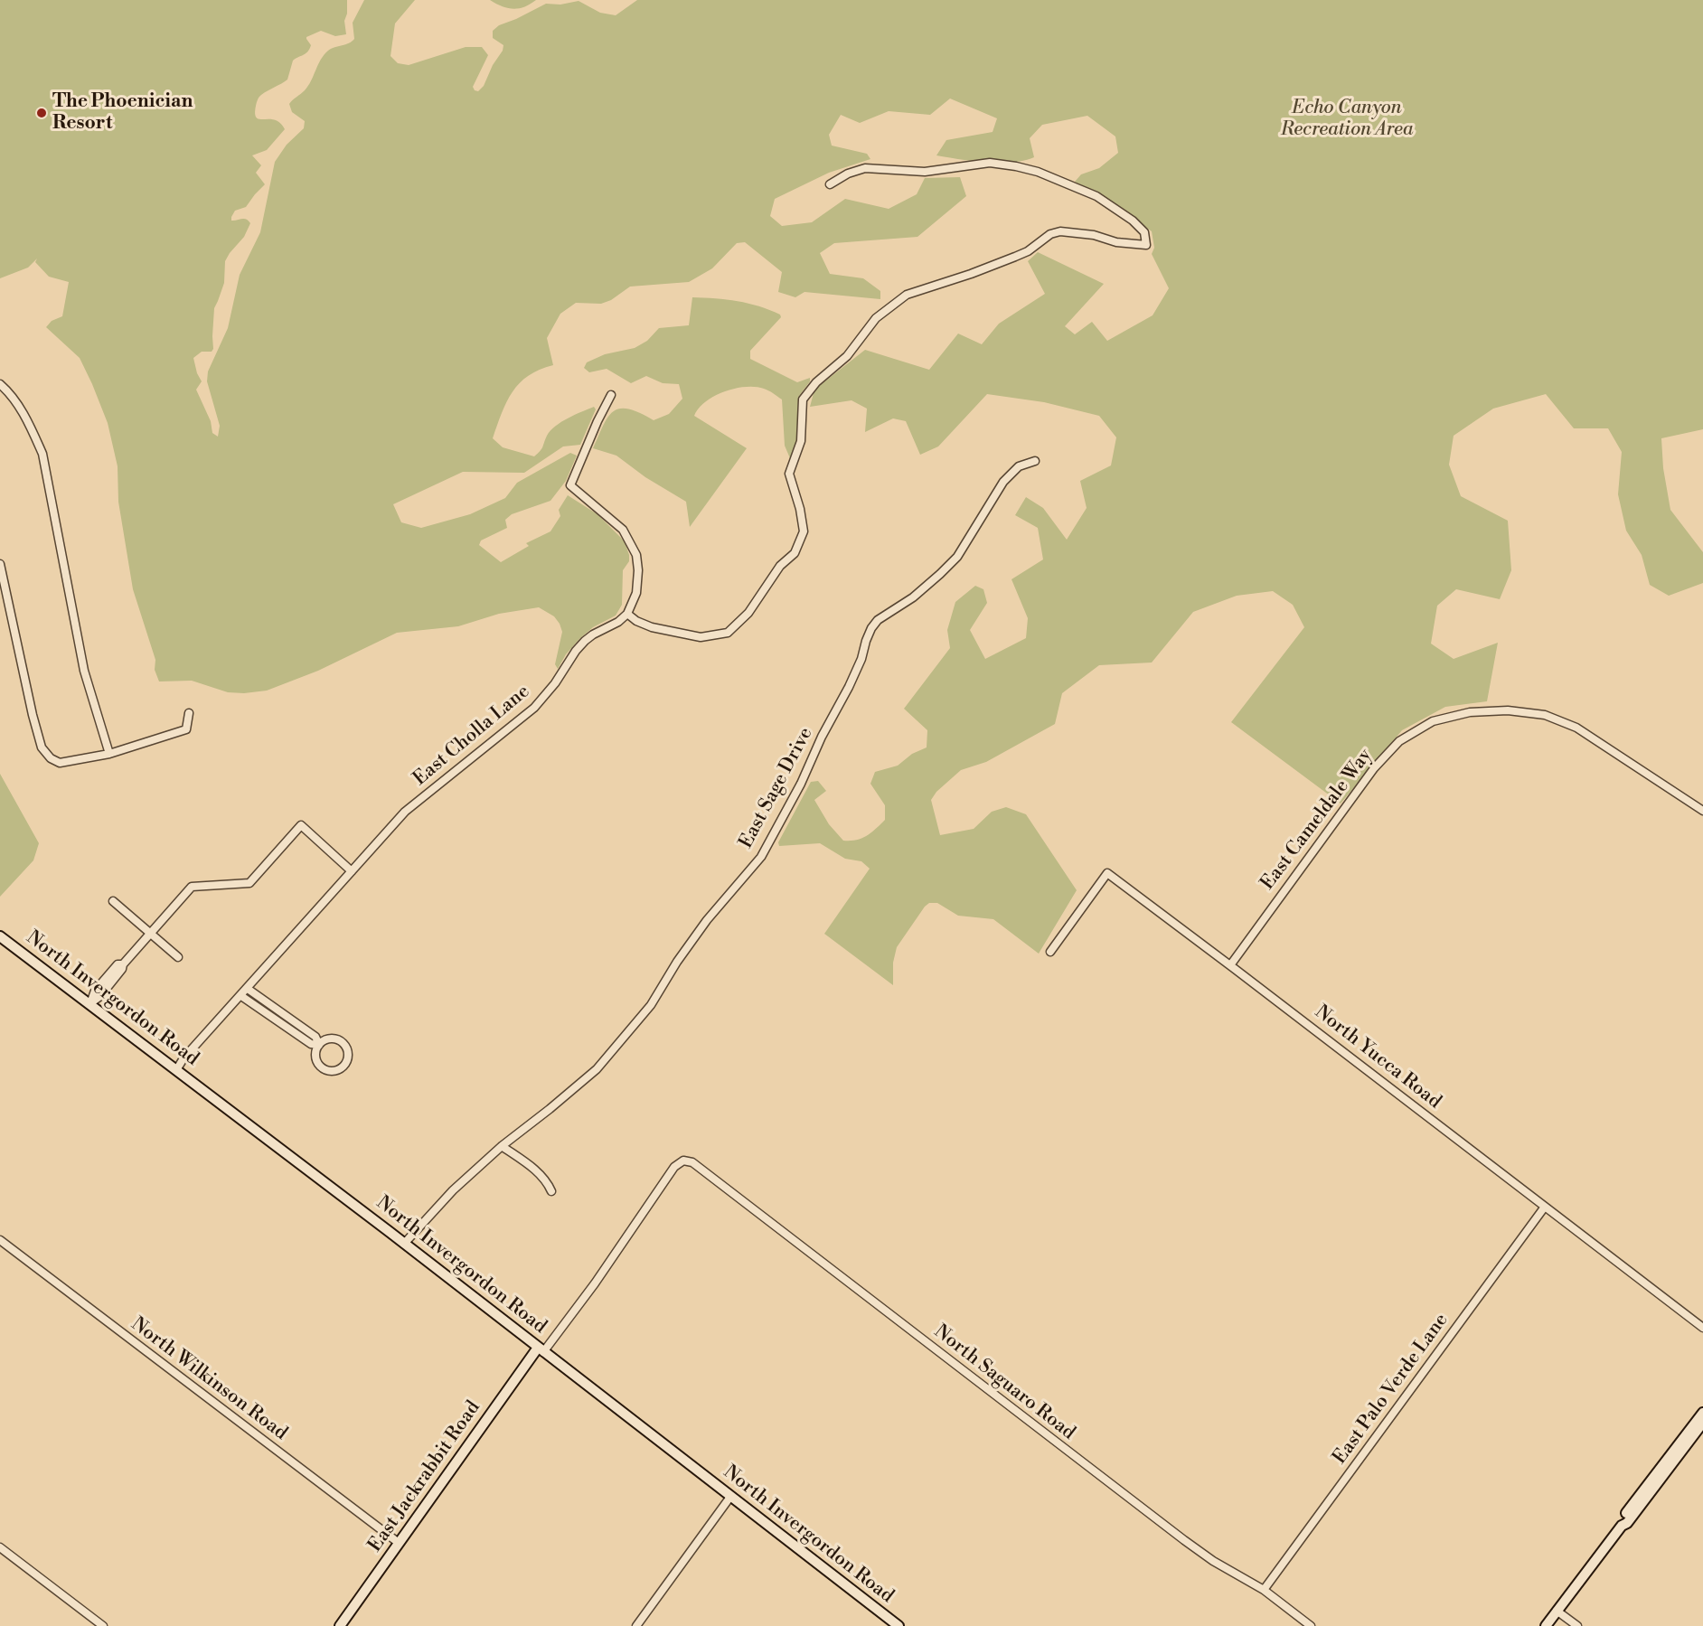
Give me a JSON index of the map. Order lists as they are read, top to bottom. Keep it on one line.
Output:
{"streets":{"street":["East Cholla Lane","East Sage Drive","East Cameldale Way","North Invergordon Road","North Yucca Road","North Wilkinson Road","North Saguaro Road","East Palo Verde Lane","East Jackrabbit Road"]},"crossings":[["East Cholla Lane","North Invergordon Road"],["East Sage Drive","North Invergordon Road"],["East Cameldale Way","North Yucca Road"],["North Invergordon Road","East Jackrabbit Road"],["North Yucca Road","East Palo Verde Lane"],["North Wilkinson Road","East Jackrabbit Road"],["North Saguaro Road","East Palo Verde Lane"],["North Saguaro Road","East Jackrabbit Road"]],"parks":["Echo Canyon Recreation Area"],"places":["The Phoenician Resort"]}
